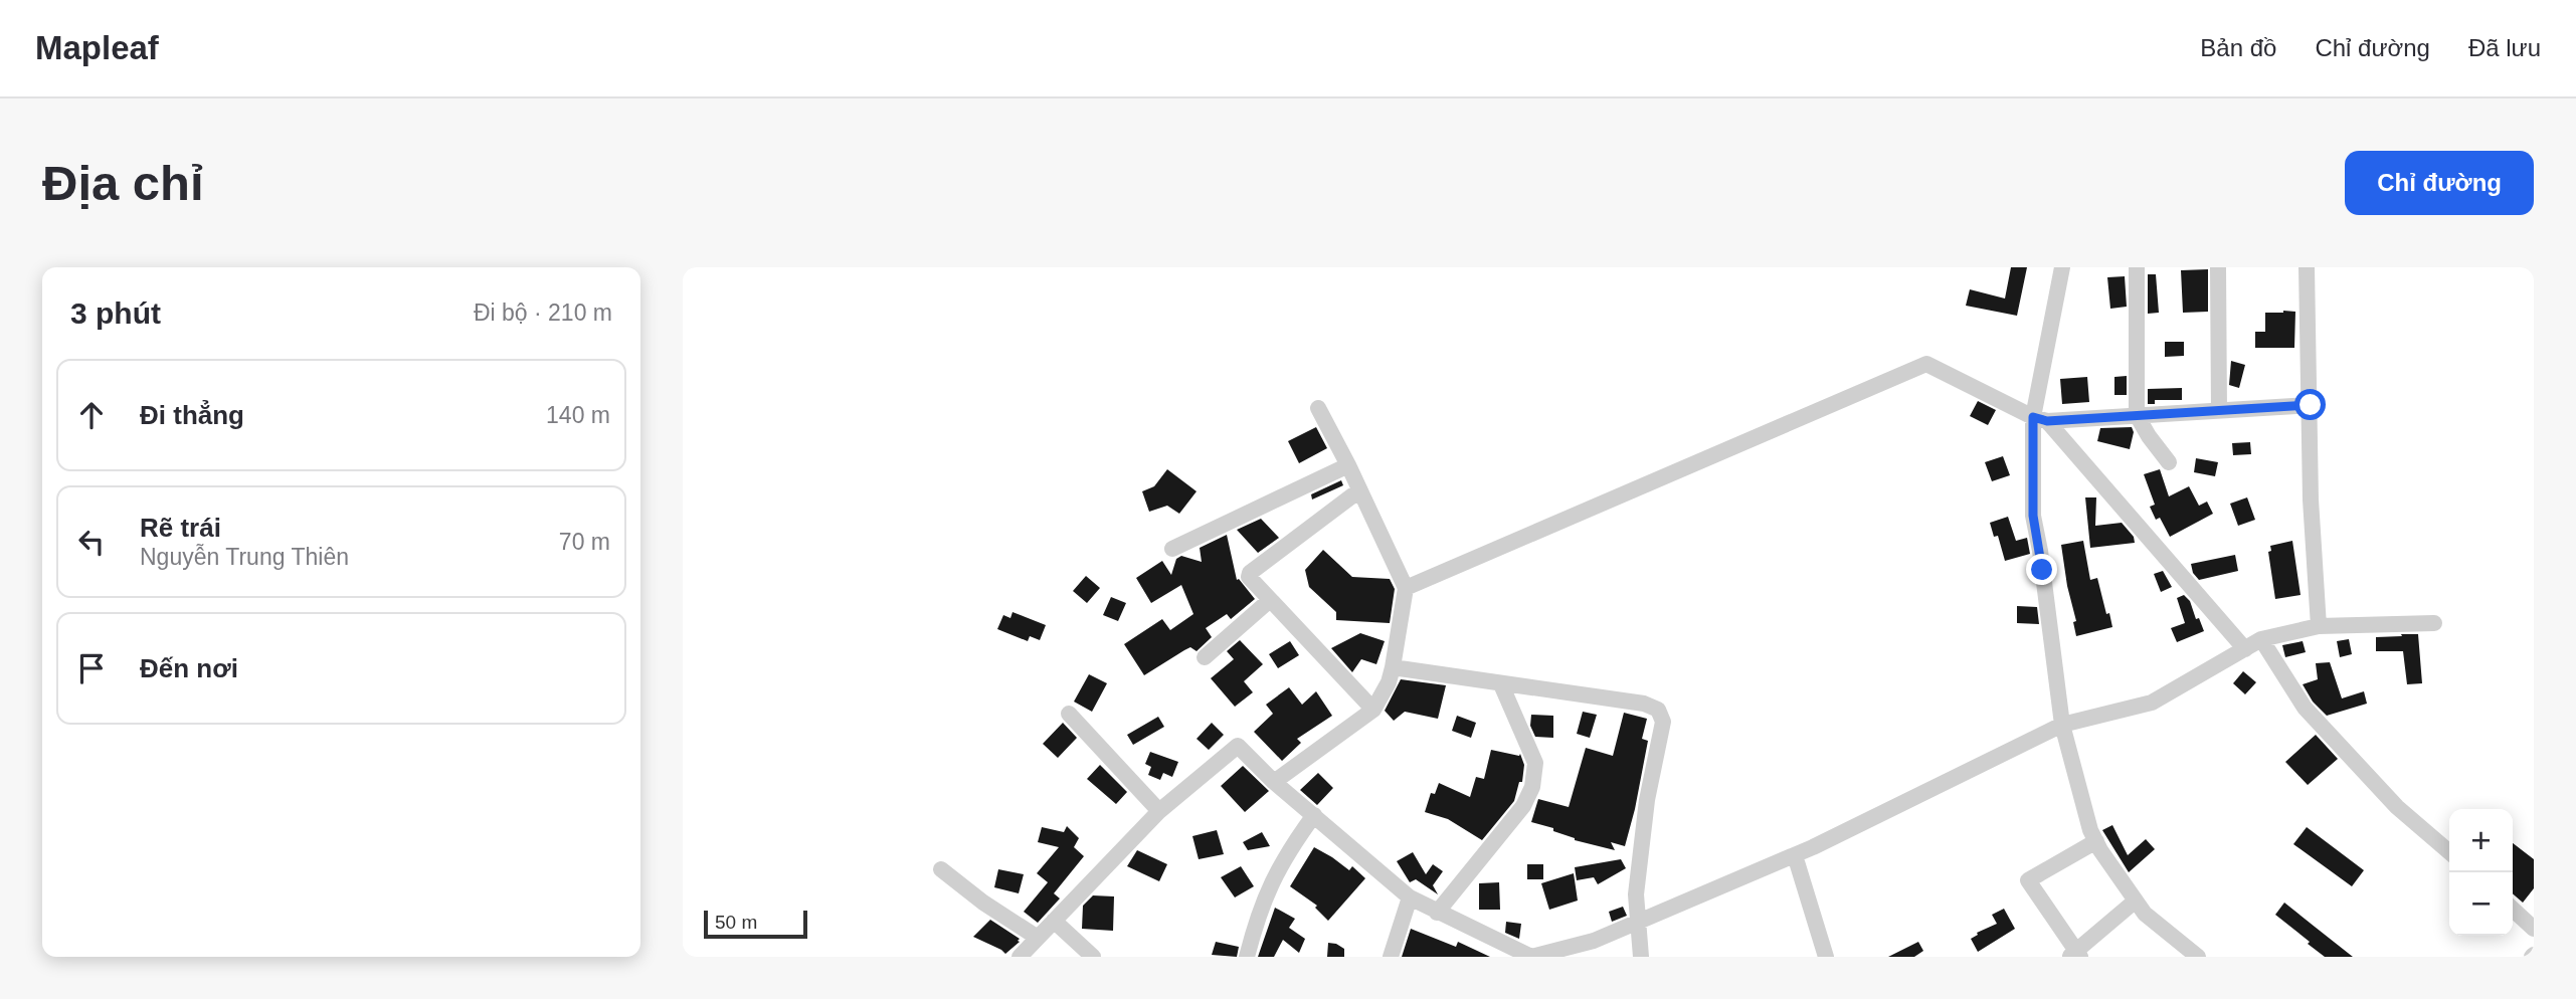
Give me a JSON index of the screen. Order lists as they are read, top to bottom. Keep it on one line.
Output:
{"scale_bar":"50 m","page":{"header":"Mapleaf","nav":["Bản đồ","Chỉ đường","Đã lưu"],"buttons":"Chỉ đường","title":"Địa chỉ","heading":["3 phút","Đi bộ · 210 m"],"list":[["Đi thẳng","140 m"],["Rẽ trái","Nguyễn Trung Thiên","70 m"],"Đến nơi"],"map_buttons":["+","−"],"scale":"50 m"}}
